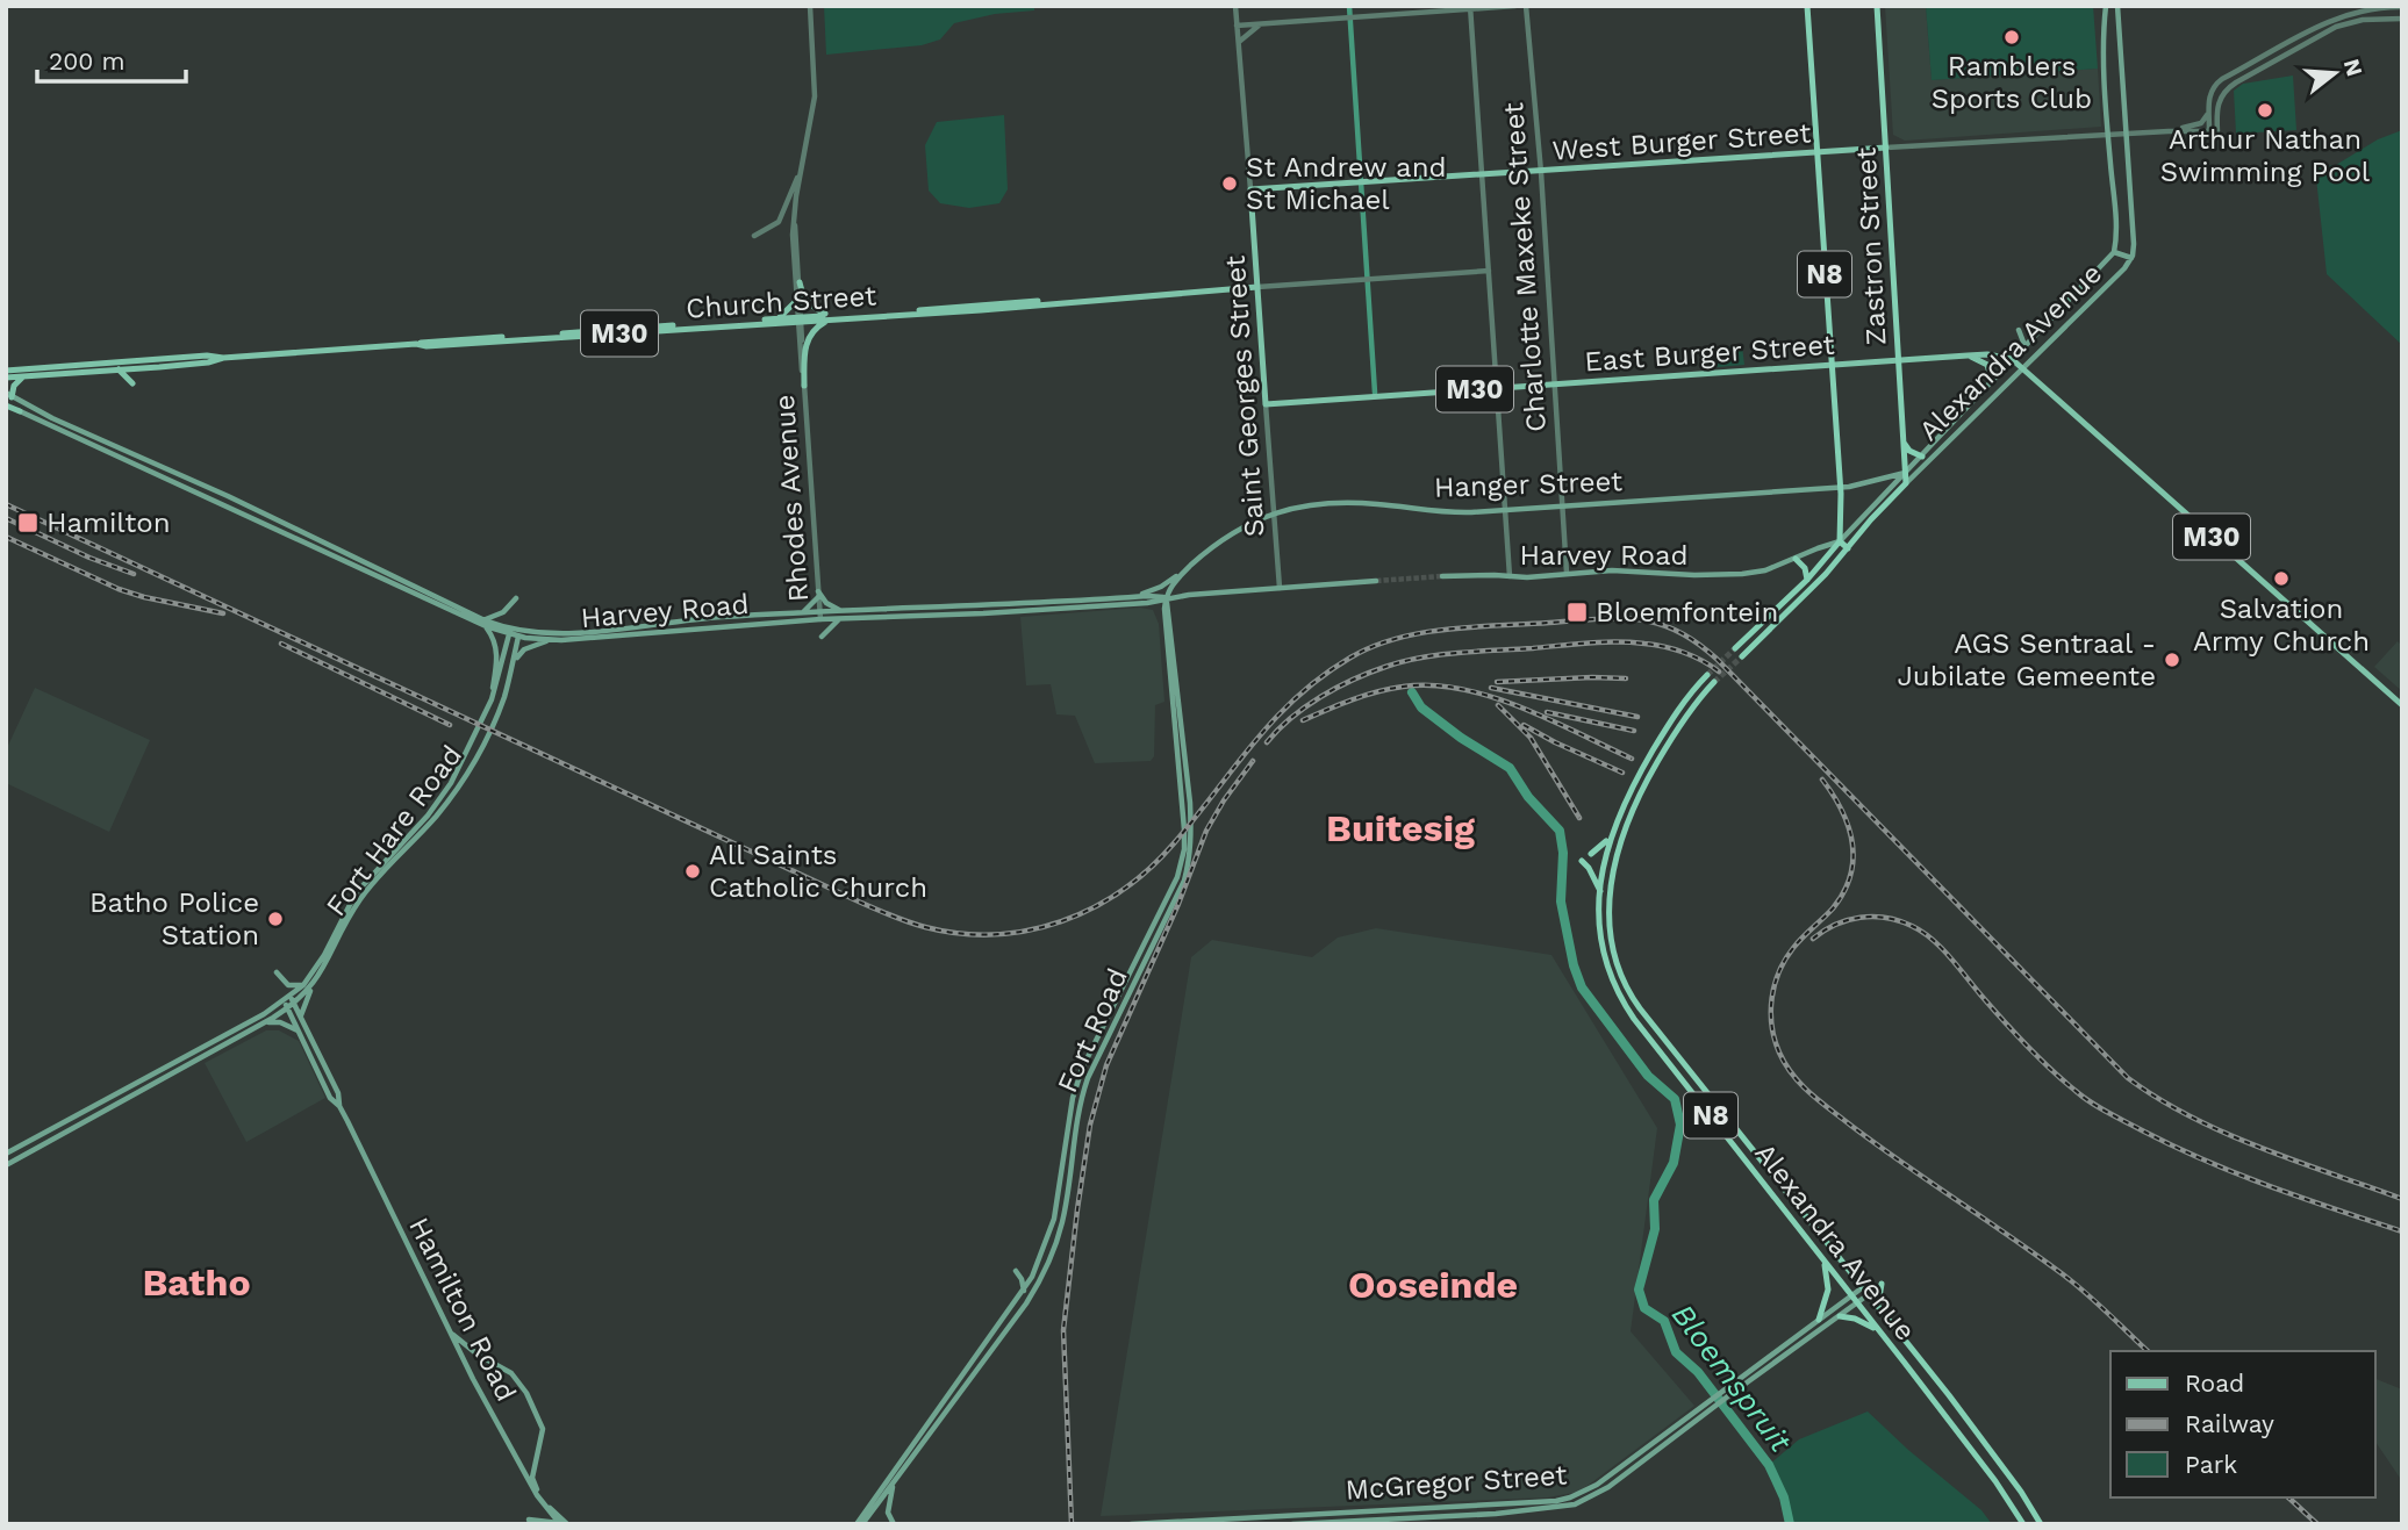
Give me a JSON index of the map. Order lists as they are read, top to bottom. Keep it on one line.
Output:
{"streets":{"highway":["Zastron Street","N8","Alexandra Avenue"],"main road":["West Burger Street","Church Street","M30","East Burger Street","Saint Georges Street","Hanger Street","Harvey Road","Fort Hare Road","Fort Road","Hamilton Road","McGregor Street"],"street":["Charlotte Maxeke Street","Rhodes Avenue"]},"crossings":[["West Burger Street","Zastron Street"],["West Burger Street","Charlotte Maxeke Street"],["West Burger Street","N8"],["West Burger Street","Alexandra Avenue"],["West Burger Street","Saint Georges Street"],["Zastron Street","Alexandra Avenue"],["Zastron Street","East Burger Street"],["Zastron Street","Hanger Street"],["Charlotte Maxeke Street","East Burger Street"],["Charlotte Maxeke Street","Hanger Street"],["Charlotte Maxeke Street","Harvey Road"],["N8","Alexandra Avenue"],["N8","East Burger Street"],["N8","Hanger Street"],["N8","Harvey Road"],["Church Street","Saint Georges Street"],["Church Street","Rhodes Avenue"],["M30","Alexandra Avenue"],["M30","East Burger Street"],["Alexandra Avenue","East Burger Street"],["Alexandra Avenue","Hanger Street"],["Alexandra Avenue","Harvey Road"],["Alexandra Avenue","McGregor Street"],["East Burger Street","Saint Georges Street"],["Saint Georges Street","Hanger Street"],["Saint Georges Street","Harvey Road"],["Hanger Street","Harvey Road"],["Rhodes Avenue","Harvey Road"],["Harvey Road","Fort Hare Road"],["Harvey Road","Fort Road"],["Fort Hare Road","Hamilton Road"]],"districts":["Buitesig","Batho","Ooseinde"],"water":["Bloemspruit"],"places":{"other":["Ramblers Sports Club","Arthur Nathan Swimming Pool","St Andrew and St Michael","Salvation Army Church","AGS Sentraal - Jubilate Gemeente","All Saints Catholic Church","Batho Police Station"],"transit":["Hamilton","Bloemfontein"]},"legend":["Road","Railway","Park"],"scale_bar":"200 m","north":"right"}
